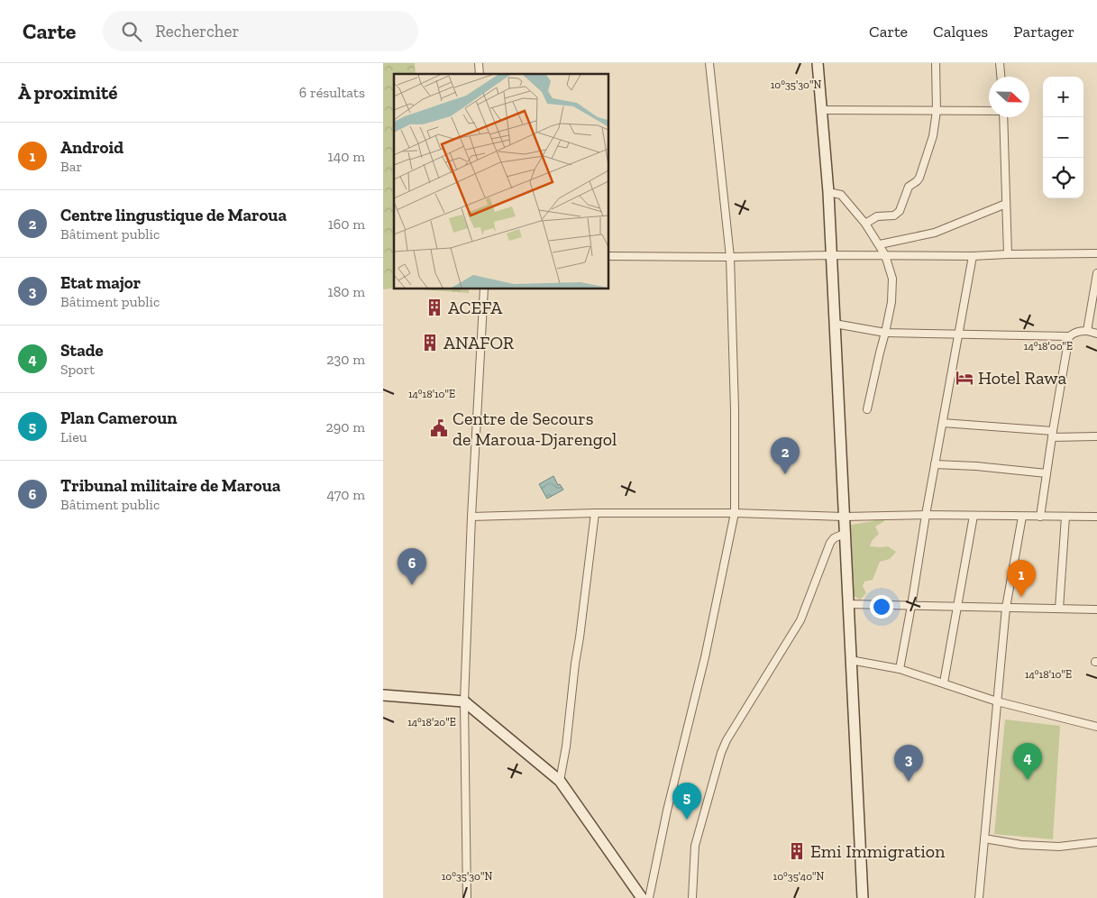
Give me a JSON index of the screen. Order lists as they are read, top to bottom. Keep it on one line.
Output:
{"places":{"building":["ACEFA","ANAFOR","Emi Immigration"],"hotel":["Hotel Rawa"],"public building":["Centre de Secours de Maroua-Djarengol"]},"north":"right","page":{"header":"Carte","search":"Rechercher","nav":["Carte","Calques","Partager"],"heading":["À proximité","6 résultats"],"map_buttons":["+","−"],"list":[{"mark":"1","name":"Android","note":"Bar","value":"140 m"},{"mark":"2","name":"Centre lingustique de Maroua","note":"Bâtiment public","value":"160 m"},{"mark":"3","name":"Etat major","note":"Bâtiment public","value":"180 m"},{"mark":"4","name":"Stade","note":"Sport","value":"230 m"},{"mark":"5","name":"Plan Cameroun","note":"Lieu","value":"290 m"},{"mark":"6","name":"Tribunal militaire de Maroua","note":"Bâtiment public","value":"470 m"}],"pins":["2","6","1","4","3","5"]},"coordinates":["10°35'30\"N","14°18'00\"E","14°18'10\"E","14°18'20\"E","10°35'40\"N"]}
